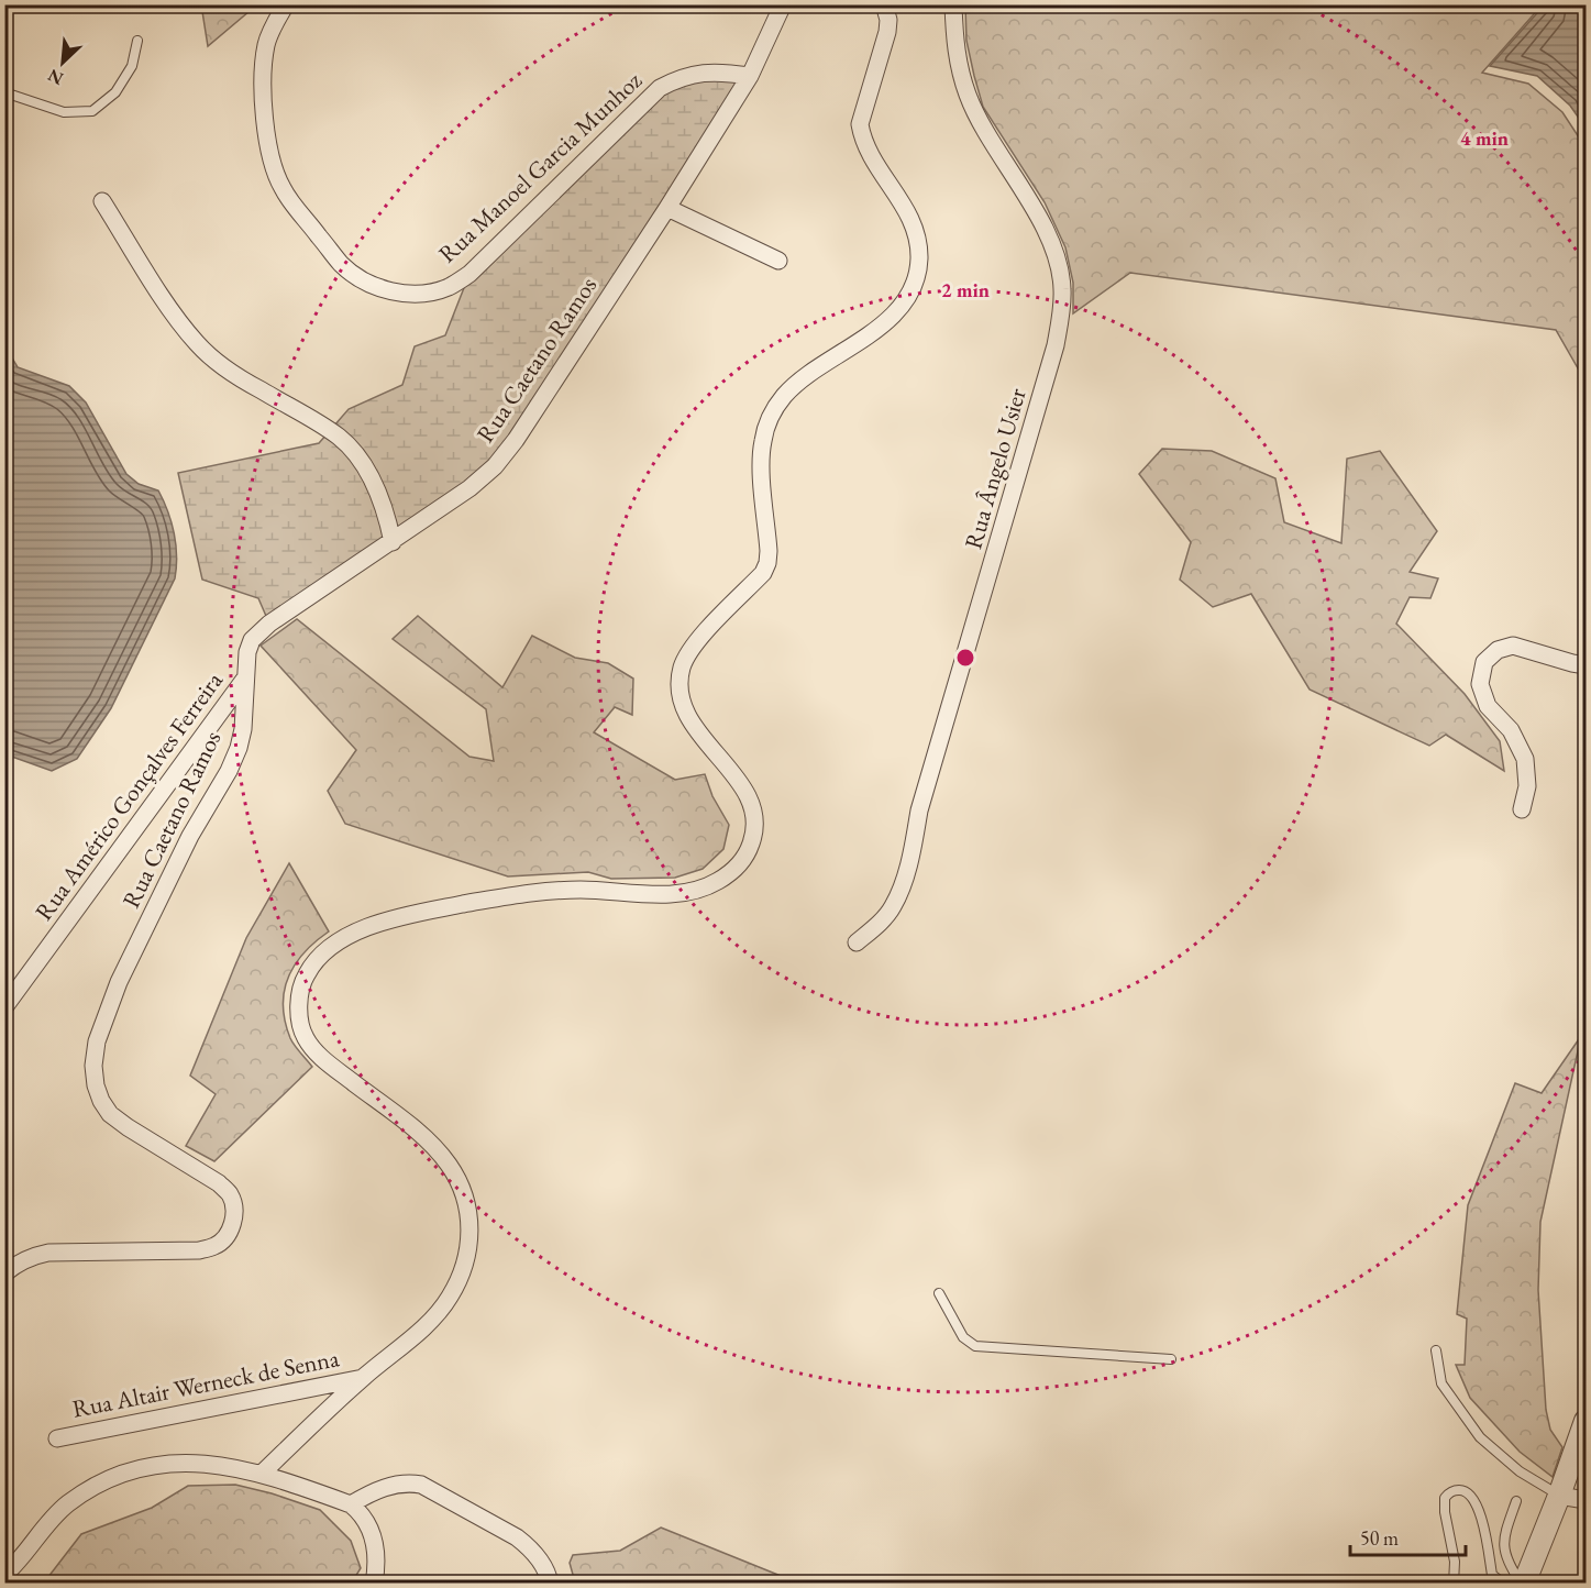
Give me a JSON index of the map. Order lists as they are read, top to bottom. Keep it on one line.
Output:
{"streets":{"street":["Rua Manoel Garcia Munhoz","Rua Caetano Ramos","Rua Ângelo Usier","Rua Américo Gonçalves Ferreira","Rua Altair Werneck de Senna"]},"crossings":[["Rua Manoel Garcia Munhoz","Rua Caetano Ramos"],["Rua Caetano Ramos","Rua Américo Gonçalves Ferreira"]],"scale_bar":"50 m","north":"bottom left","rings":["4 min","2 min"]}
